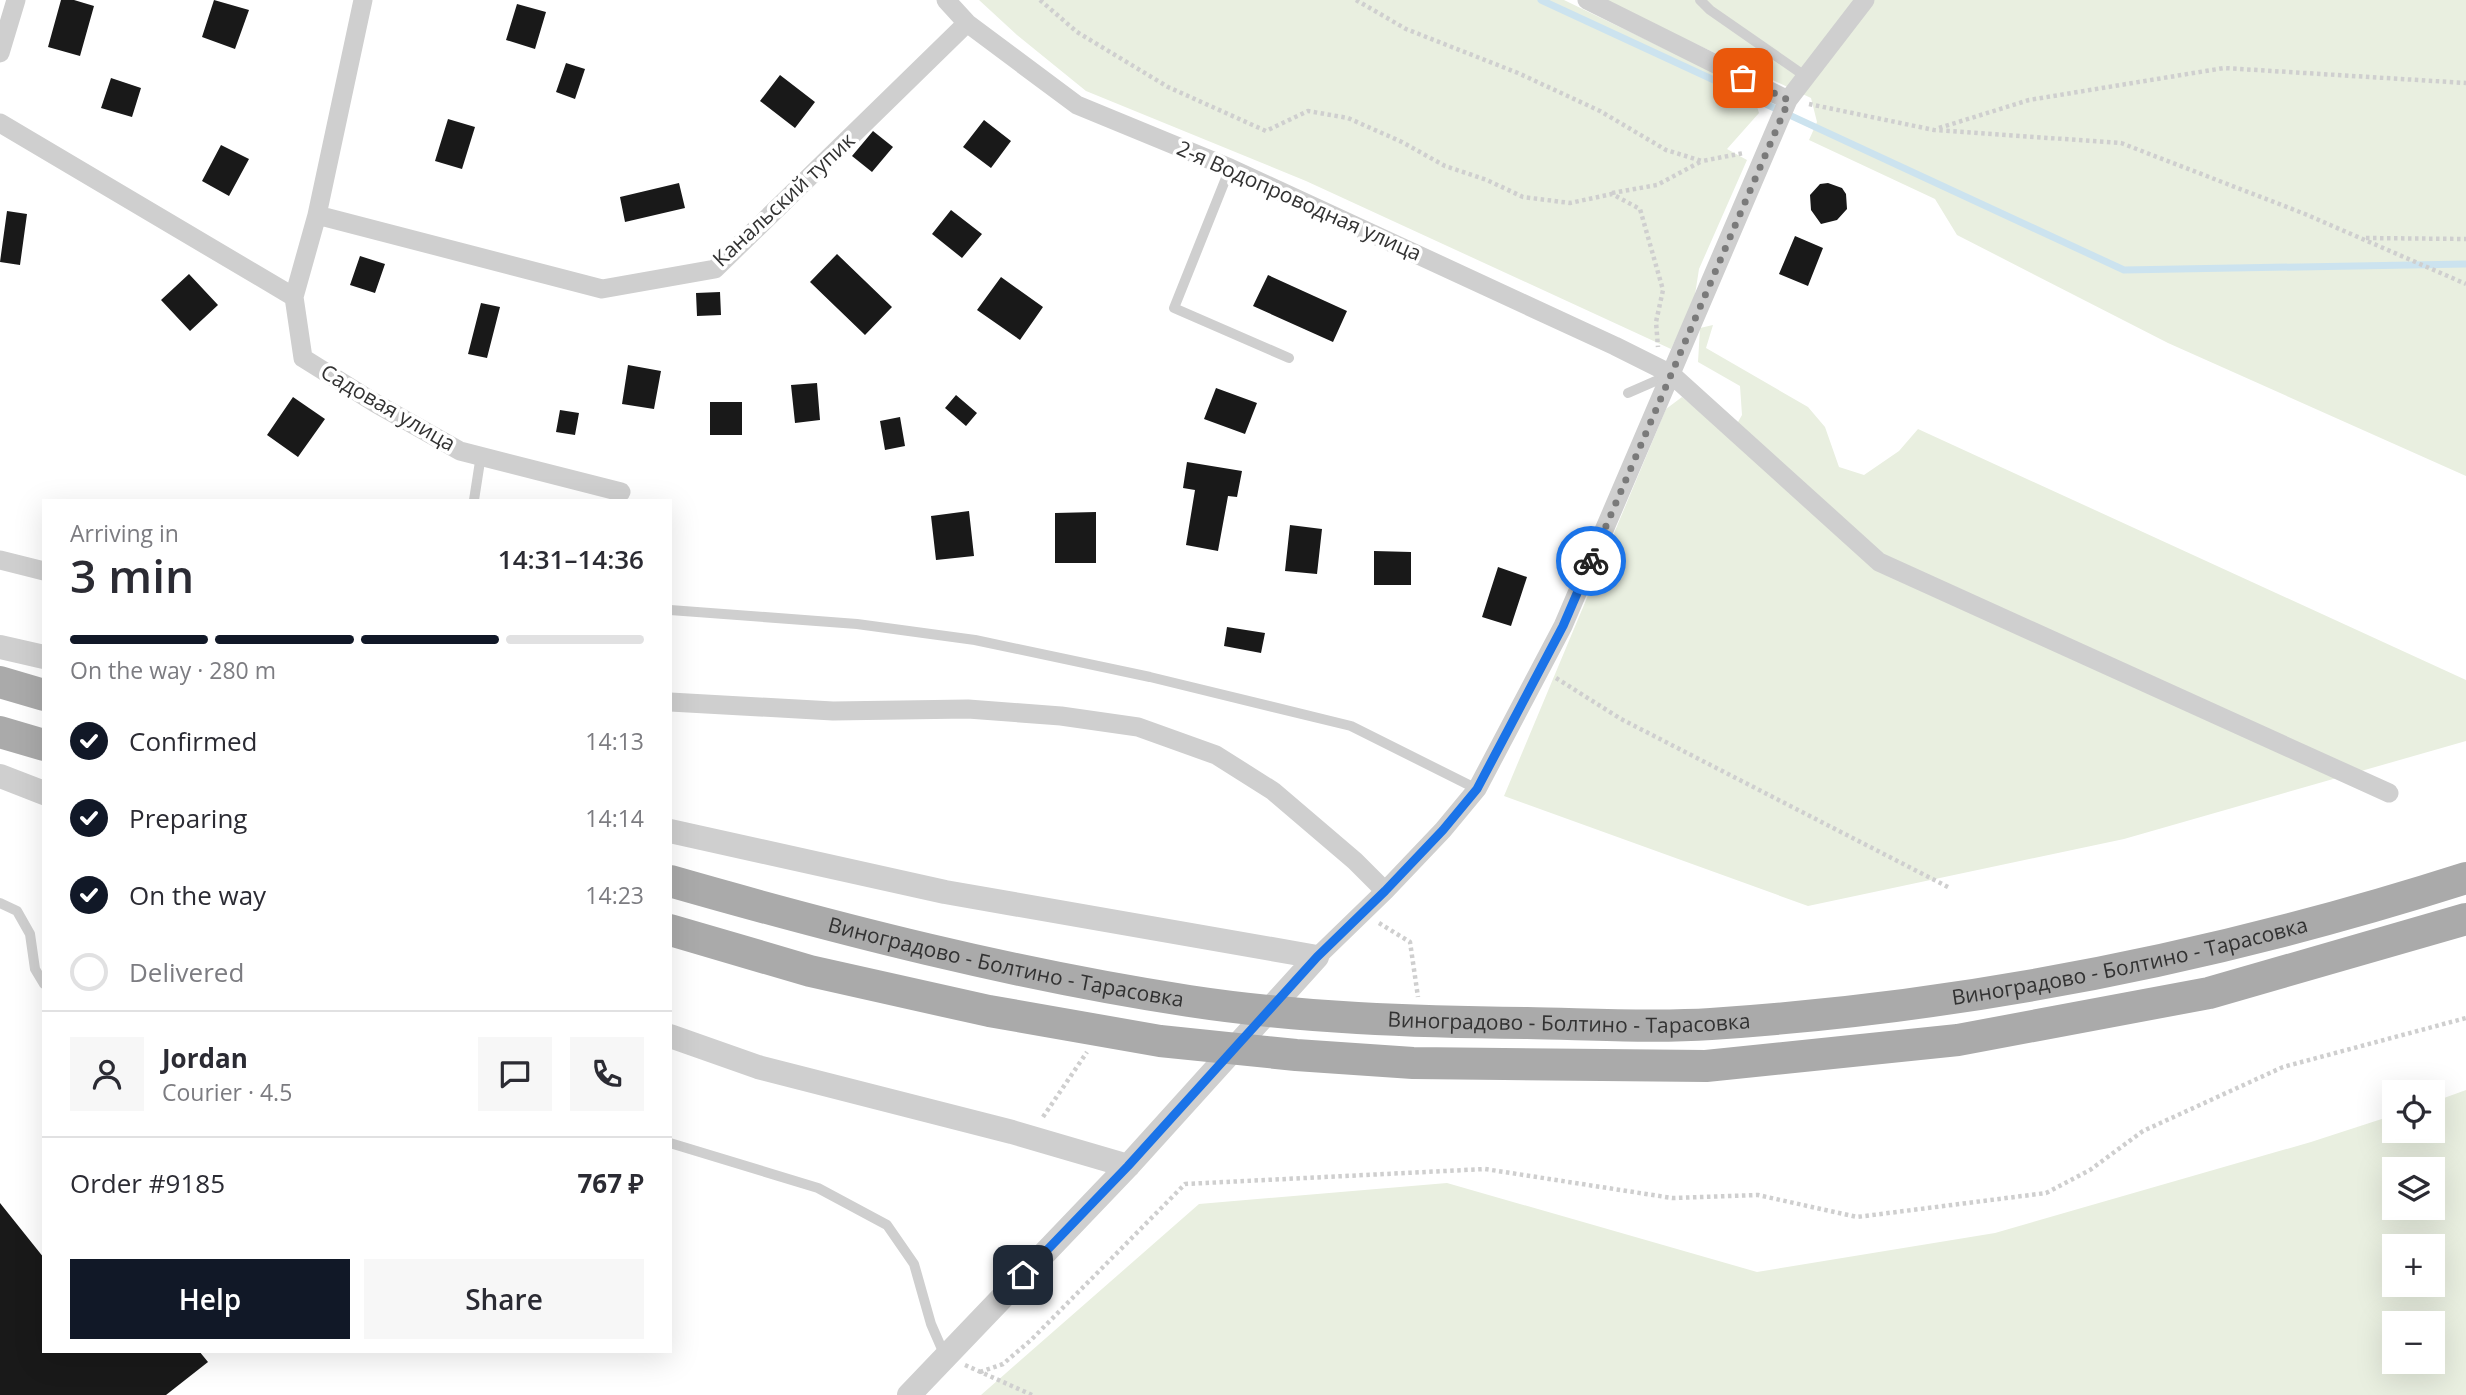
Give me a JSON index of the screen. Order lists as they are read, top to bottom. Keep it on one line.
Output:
{"streets":{"main road":["Виноградово - Болтино - Тарасовка"],"street":["Канальский тупик","2-я Водопроводная улица","Садовая улица"]},"crossings":[["Канальский тупик","2-я Водопроводная улица"]],"page":{"heading":["3 min","Arriving in","14:31–14:36"],"panel":["Jordan","Courier · 4.5","Order #9185","767 ₽"],"bar":"On the way · 280 m","list":[["Confirmed","14:13"],["Preparing","14:14"],["On the way","14:23"],"Delivered"],"map_buttons":["+","−"],"buttons":["Help","Share"]}}
